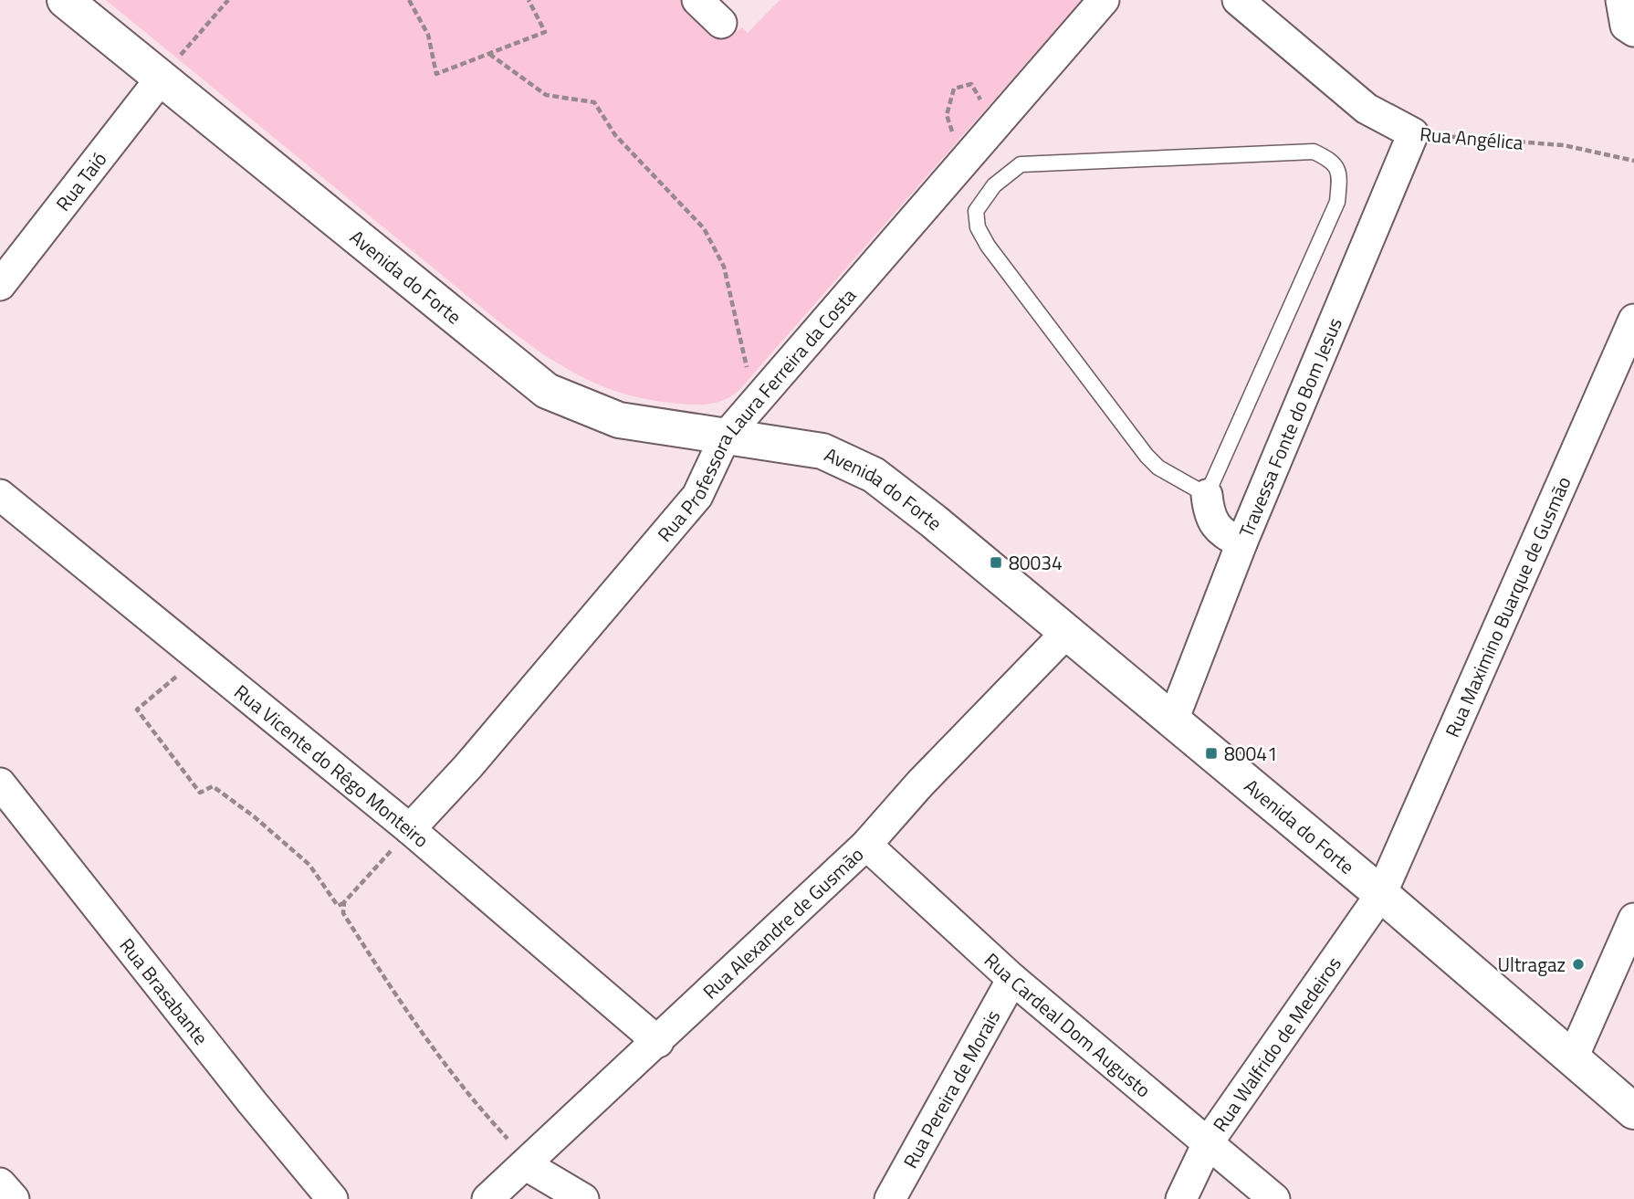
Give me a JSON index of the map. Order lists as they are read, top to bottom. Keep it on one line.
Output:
{"streets":{"street":["Rua Angélica","Rua Taió","Avenida do Forte","Rua Professora Laura Ferreira da Costa","Travessa Fonte do Bom Jesus","Rua Maximino Buarque de Gusmão","Rua Vicente do Rêgo Monteiro","Rua Alexandre de Gusmão","Rua Brasabante","Rua Cardeal Dom Augusto","Rua Walfrido de Medeiros","Rua Pereira de Morais"]},"crossings":[["Rua Angélica","Travessa Fonte do Bom Jesus"],["Rua Taió","Avenida do Forte"],["Avenida do Forte","Rua Professora Laura Ferreira da Costa"],["Avenida do Forte","Travessa Fonte do Bom Jesus"],["Avenida do Forte","Rua Maximino Buarque de Gusmão"],["Avenida do Forte","Rua Alexandre de Gusmão"],["Avenida do Forte","Rua Walfrido de Medeiros"],["Rua Professora Laura Ferreira da Costa","Rua Vicente do Rêgo Monteiro"],["Rua Maximino Buarque de Gusmão","Rua Walfrido de Medeiros"],["Rua Vicente do Rêgo Monteiro","Rua Alexandre de Gusmão"],["Rua Alexandre de Gusmão","Rua Cardeal Dom Augusto"],["Rua Cardeal Dom Augusto","Rua Walfrido de Medeiros"],["Rua Cardeal Dom Augusto","Rua Pereira de Morais"]],"places":{"transit":["80034","80041"],"other":["Ultragaz"]}}
